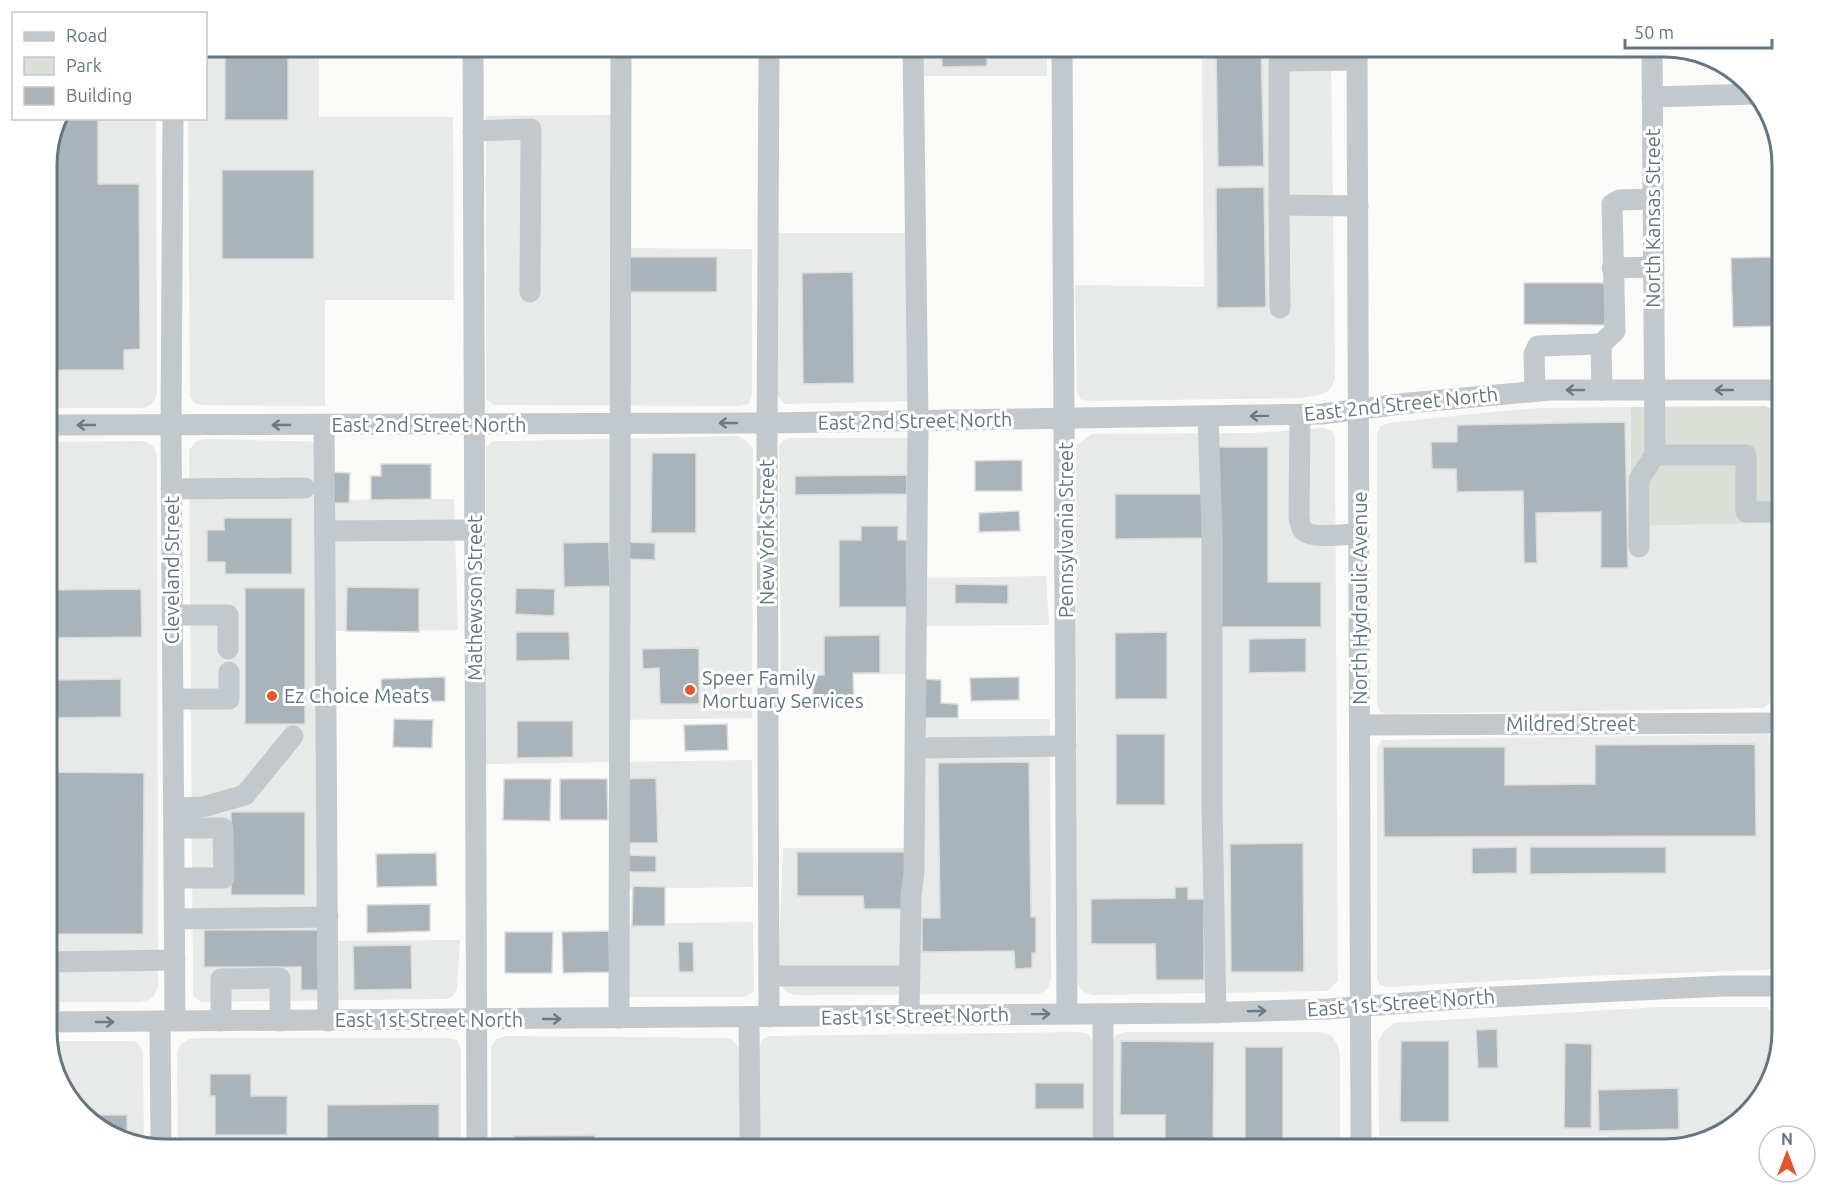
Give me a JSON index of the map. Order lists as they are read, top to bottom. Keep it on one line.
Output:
{"streets":{"street":["North Kansas Street","East 2nd Street North","Pennsylvania Street","New York Street","Cleveland Street","Mathewson Street","North Hydraulic Avenue","Mildred Street","East 1st Street North"]},"crossings":[["North Kansas Street","East 2nd Street North"],["East 2nd Street North","Pennsylvania Street"],["East 2nd Street North","New York Street"],["East 2nd Street North","Cleveland Street"],["East 2nd Street North","Mathewson Street"],["East 2nd Street North","North Hydraulic Avenue"],["Pennsylvania Street","East 1st Street North"],["New York Street","East 1st Street North"],["Cleveland Street","East 1st Street North"],["Mathewson Street","East 1st Street North"],["North Hydraulic Avenue","Mildred Street"],["North Hydraulic Avenue","East 1st Street North"]],"one_way":["East 2nd Street North"],"places":["Speer Family Mortuary Services","Ez Choice Meats"],"legend":["Road","Park","Building"],"scale_bar":"50 m","north":"top"}
